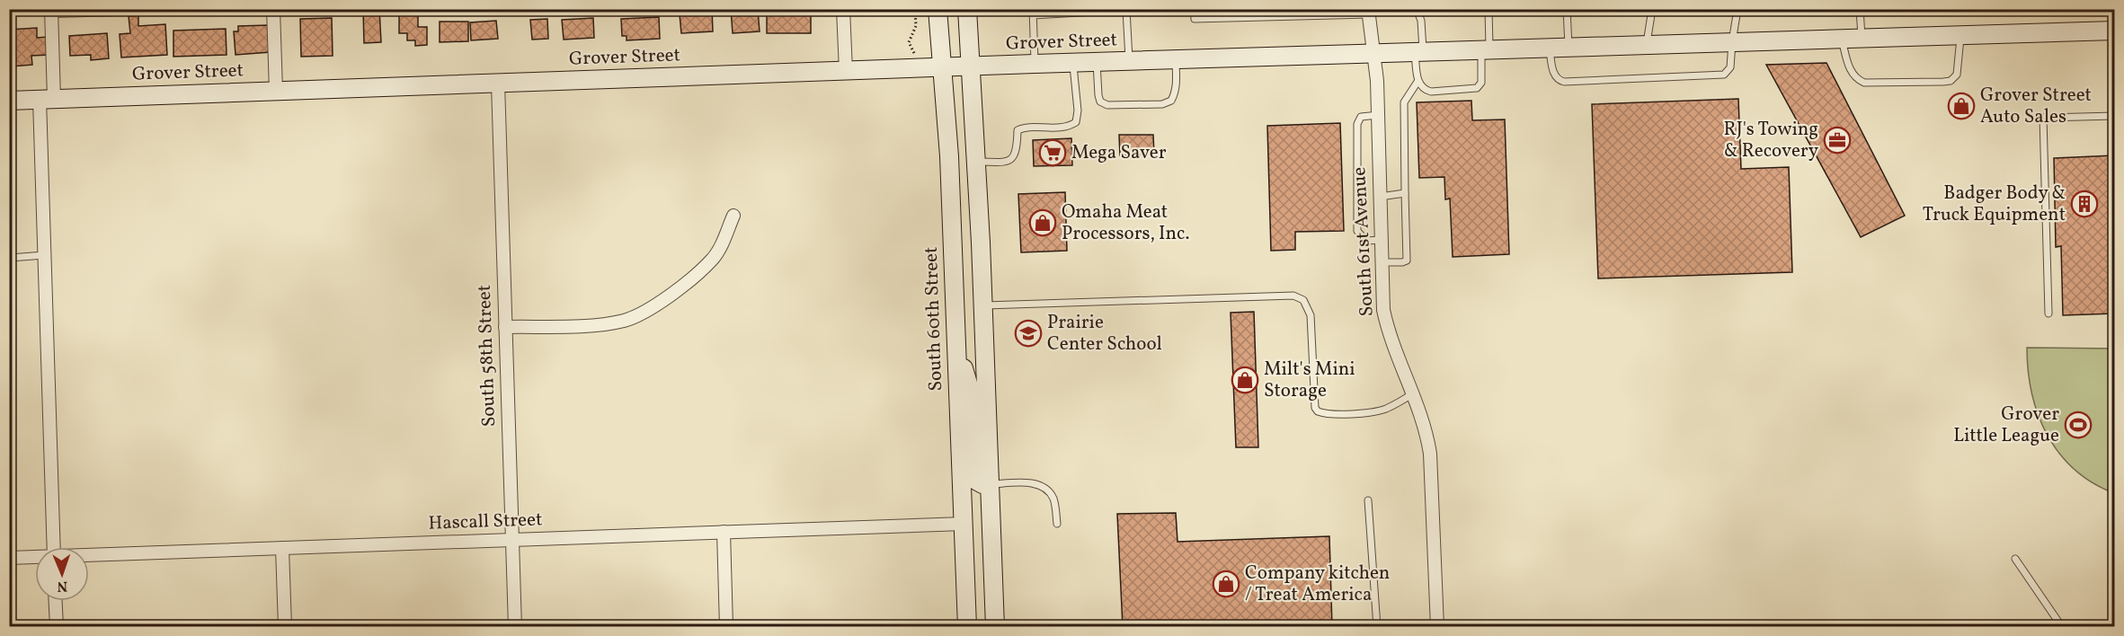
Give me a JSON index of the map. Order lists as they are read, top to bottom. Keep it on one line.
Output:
{"streets":{"main road":["Grover Street","South 60th Street"],"street":["South 61st Avenue","South 58th Street","Hascall Street"]},"crossings":[["Grover Street","South 61st Avenue"],["Grover Street","South 60th Street"],["Grover Street","South 58th Street"],["South 60th Street","Hascall Street"],["South 58th Street","Hascall Street"]],"places":{"shop":["Grover Street Auto Sales","Omaha Meat Processors, Inc.","Milt's Mini Storage","Company kitchen / Treat America"],"office":["RJ's Towing & Recovery"],"supermarket":["Mega Saver"],"building":["Badger Body & Truck Equipment"],"school or university":["Prairie Center School"],"sports":["Grover Little League"]},"north":"bottom"}
